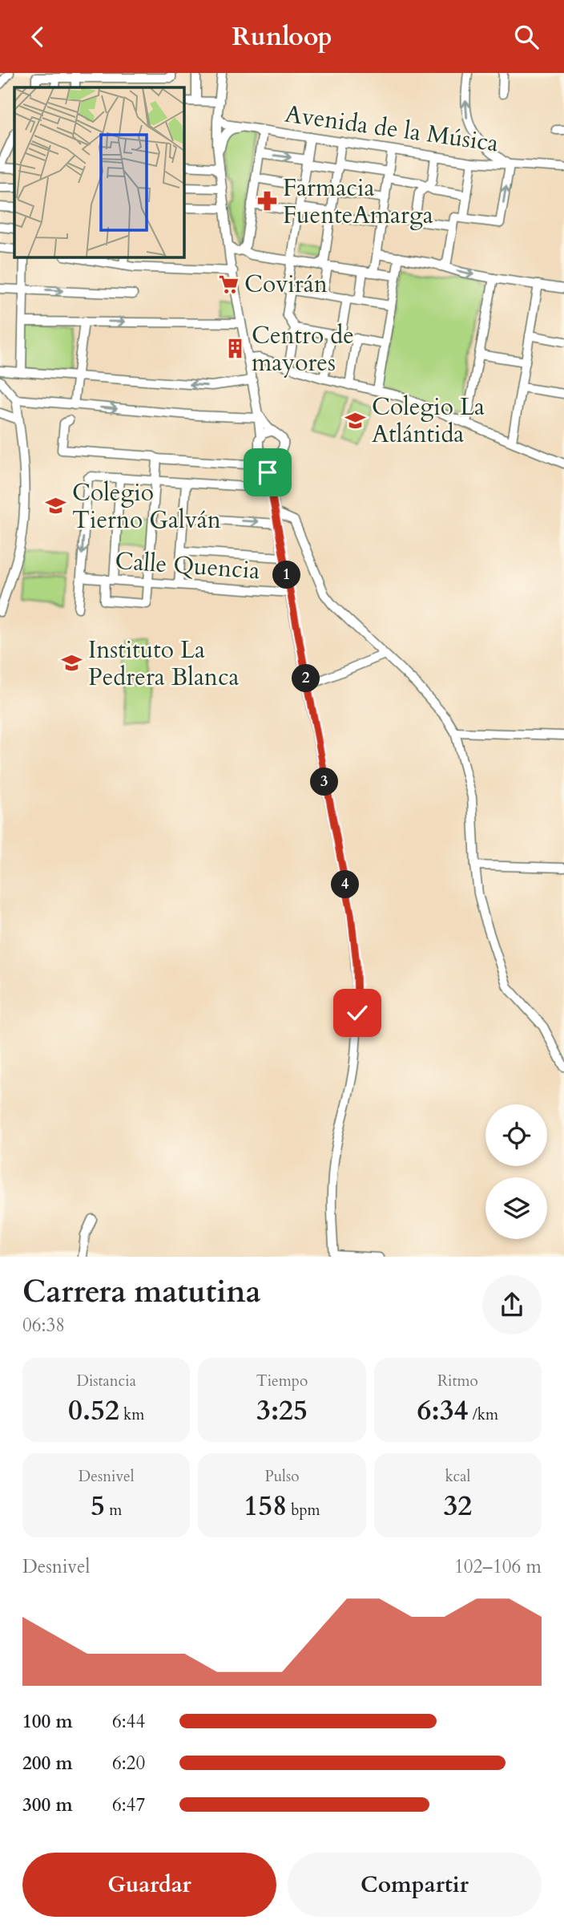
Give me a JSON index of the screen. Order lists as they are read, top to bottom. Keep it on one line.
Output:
{"streets":{"street":["Avenida de la Música","Calle Quencia"]},"places":{"pharmacy":["Farmacia FuenteAmarga"],"supermarket":["Covirán"],"building":["Centro de mayores"],"school or university":["Colegio La Atlántida","Colegio Tierno Galván","Instituto La Pedrera Blanca"]},"page":{"header":"Runloop","pins":["1","2","3","4"],"heading":["Carrera matutina","06:38"],"stats":[["Distancia","0.52 km"],["Tiempo","3:25"],["Ritmo","6:34 /km"],["Desnivel","5 m"],["Pulso","158 bpm"],["kcal","32"]],"chart":["Desnivel","102–106 m"],"list":[{"name":"100 m","note":"6:44"},{"name":"200 m","note":"6:20"},{"name":"300 m","note":"6:47"}],"buttons":["Guardar","Compartir"]}}
